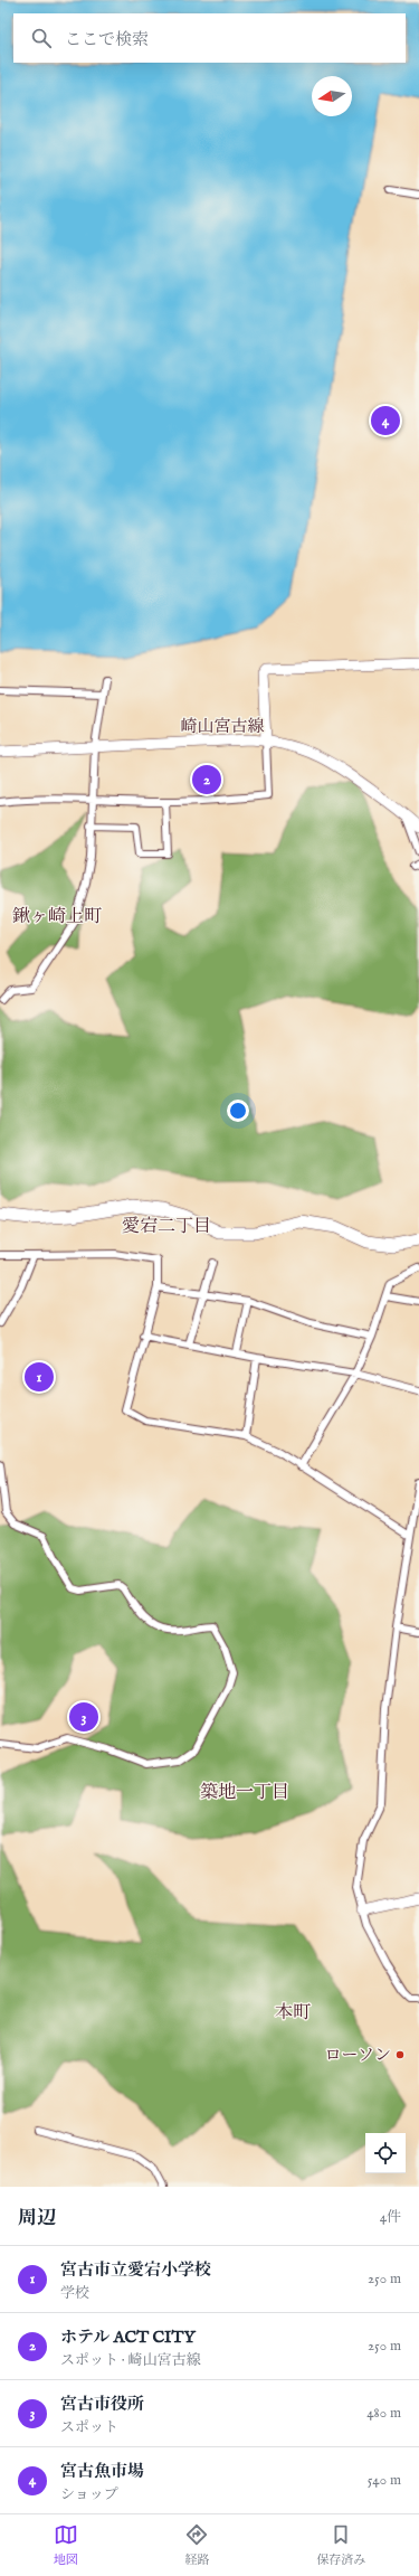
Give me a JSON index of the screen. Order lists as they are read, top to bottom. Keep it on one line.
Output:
{"streets":{"main road":["崎山宮古線"]},"districts":["鍬ヶ崎上町","愛宕二丁目","築地一丁目","本町"],"places":["ローソン"],"north":"left","page":{"search":"ここで検索","pins":["4","2","1","3"],"heading":["周辺","4件"],"list":[{"mark":"1","name":"宮古市立愛宕小学校","note":"学校","value":"250 m"},{"mark":"2","name":"ホテル ACT CITY","note":"スポット · 崎山宮古線","value":"250 m"},{"mark":"3","name":"宮古市役所","note":"スポット","value":"480 m"},{"mark":"4","name":"宮古魚市場","note":"ショップ","value":"540 m"}],"nav":["地図","経路","保存済み"]}}
